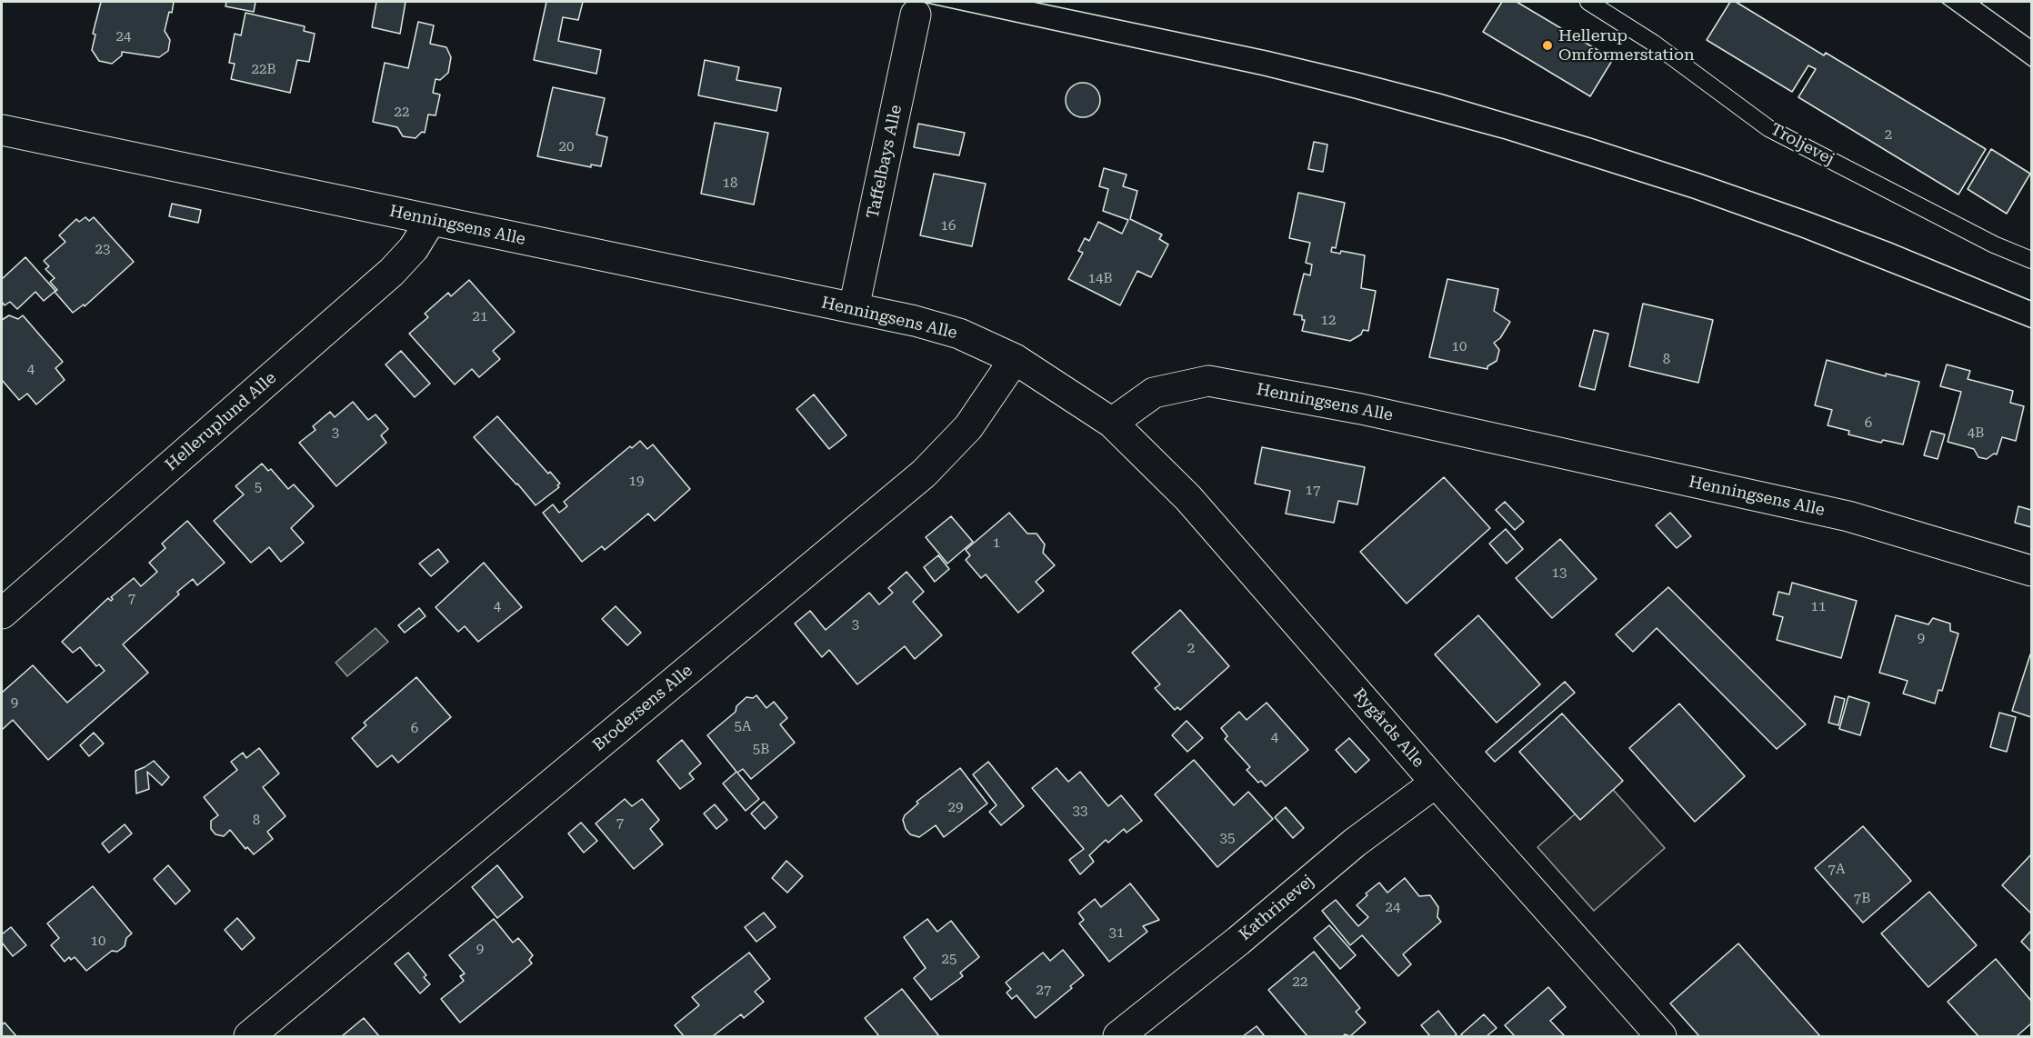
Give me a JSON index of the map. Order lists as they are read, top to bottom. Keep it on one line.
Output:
{"streets":{"street":["Taffelbays Alle","Henningsens Alle","Helleruplund Alle","Brodersens Alle","Rygårds Alle","Kathrinevej"],"lane":["Troljevej"]},"crossings":[["Taffelbays Alle","Henningsens Alle"],["Henningsens Alle","Helleruplund Alle"],["Henningsens Alle","Brodersens Alle"],["Henningsens Alle","Rygårds Alle"],["Rygårds Alle","Kathrinevej"]],"places":["Hellerup Omformerstation"],"house_numbers":["24","22B","22","2","20","18","16","23","14B","21","12","10","8","4","6","3","4B","19","5","17","1","13","7","4","11","3","9","2","9","5A","6","4","5B","29","33","8","7","35","7A","7B","24","31","10","9","25","22","27"]}
